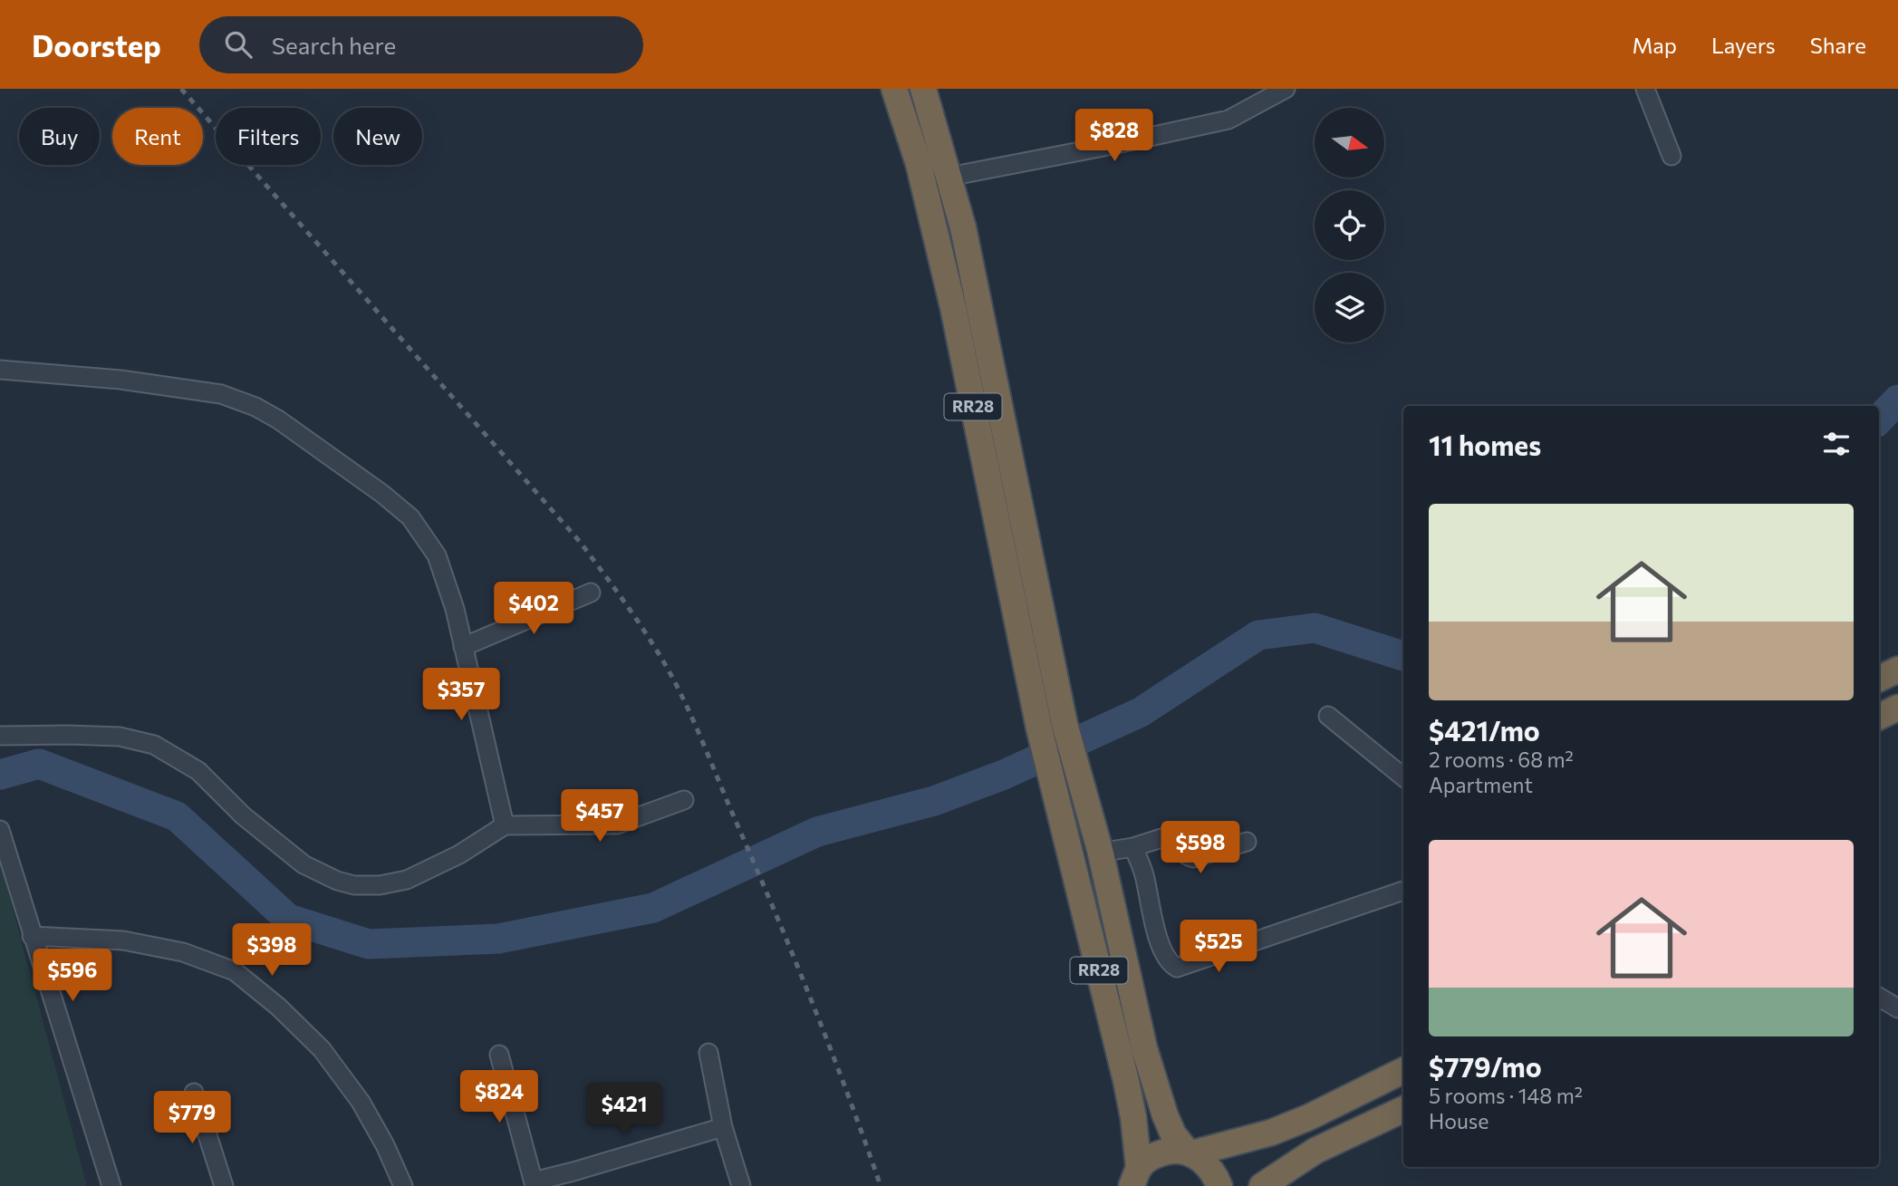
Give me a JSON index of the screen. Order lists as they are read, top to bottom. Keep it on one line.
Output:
{"streets":{"highway":["RR28"]},"north":"right","page":{"header":"Doorstep","search":"Search here","nav":["Map","Layers","Share"],"chip":["Buy","Rent","Filters","New"],"price":["$828","$402","$357","$457","$598","$525","$398","$596","$824","$421","$779"],"heading":"11 homes","list":[{"name":"$421/mo","note":"2 rooms · 68 m² · Apartment"},{"name":"$779/mo","note":"5 rooms · 148 m² · House"}]}}
